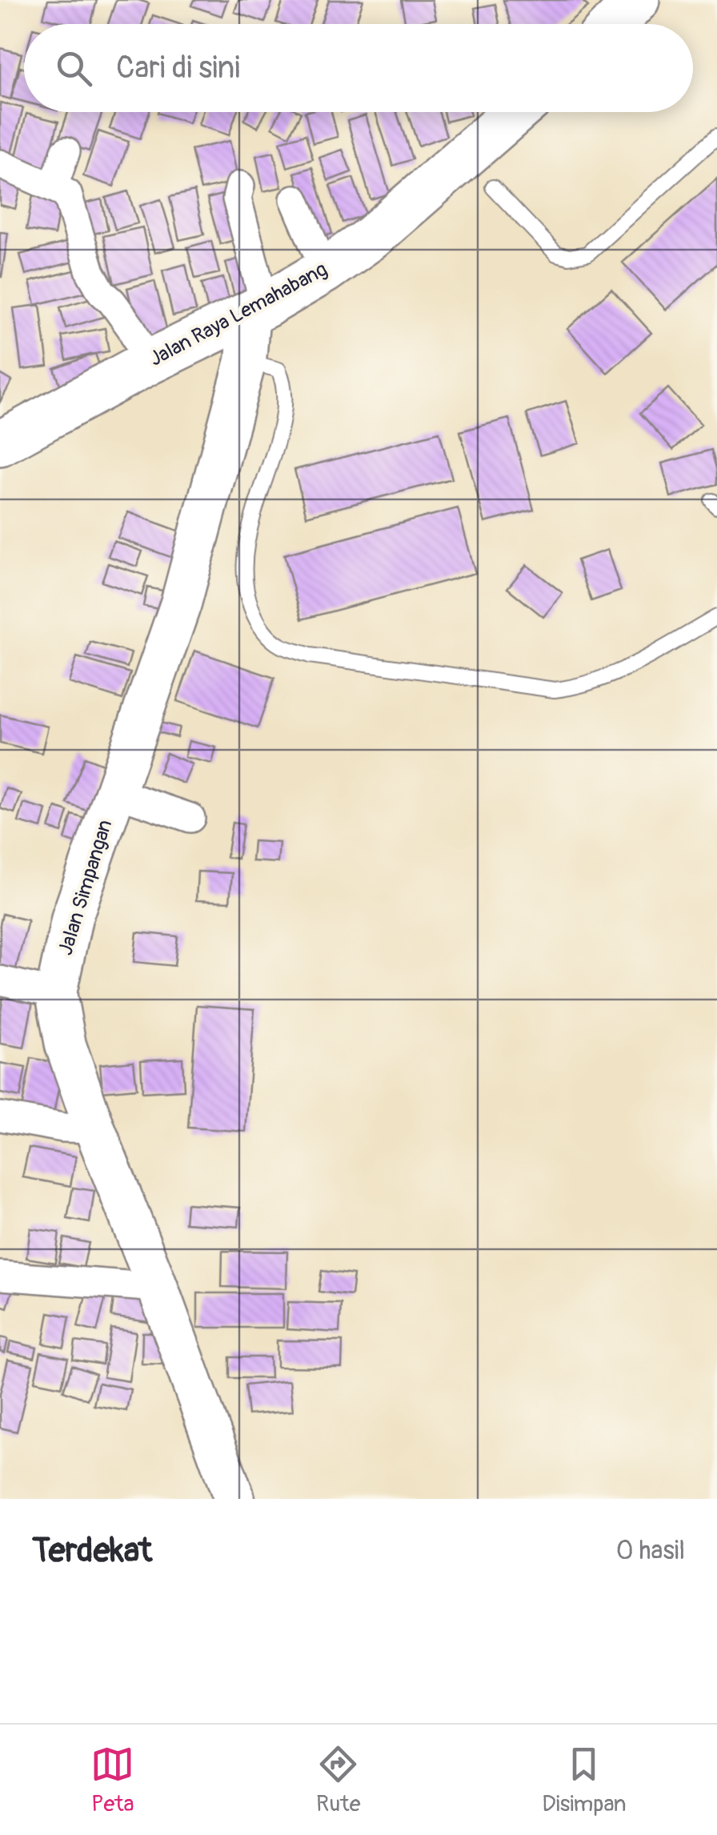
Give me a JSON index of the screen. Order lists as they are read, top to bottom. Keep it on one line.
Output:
{"streets":{"main road":["Jalan Raya Lemahabang"],"street":["Jalan Simpangan"]},"crossings":[["Jalan Raya Lemahabang","Jalan Simpangan"]],"page":{"search":"Cari di sini","heading":["Terdekat","0 hasil"],"nav":["Peta","Rute","Disimpan"]}}
